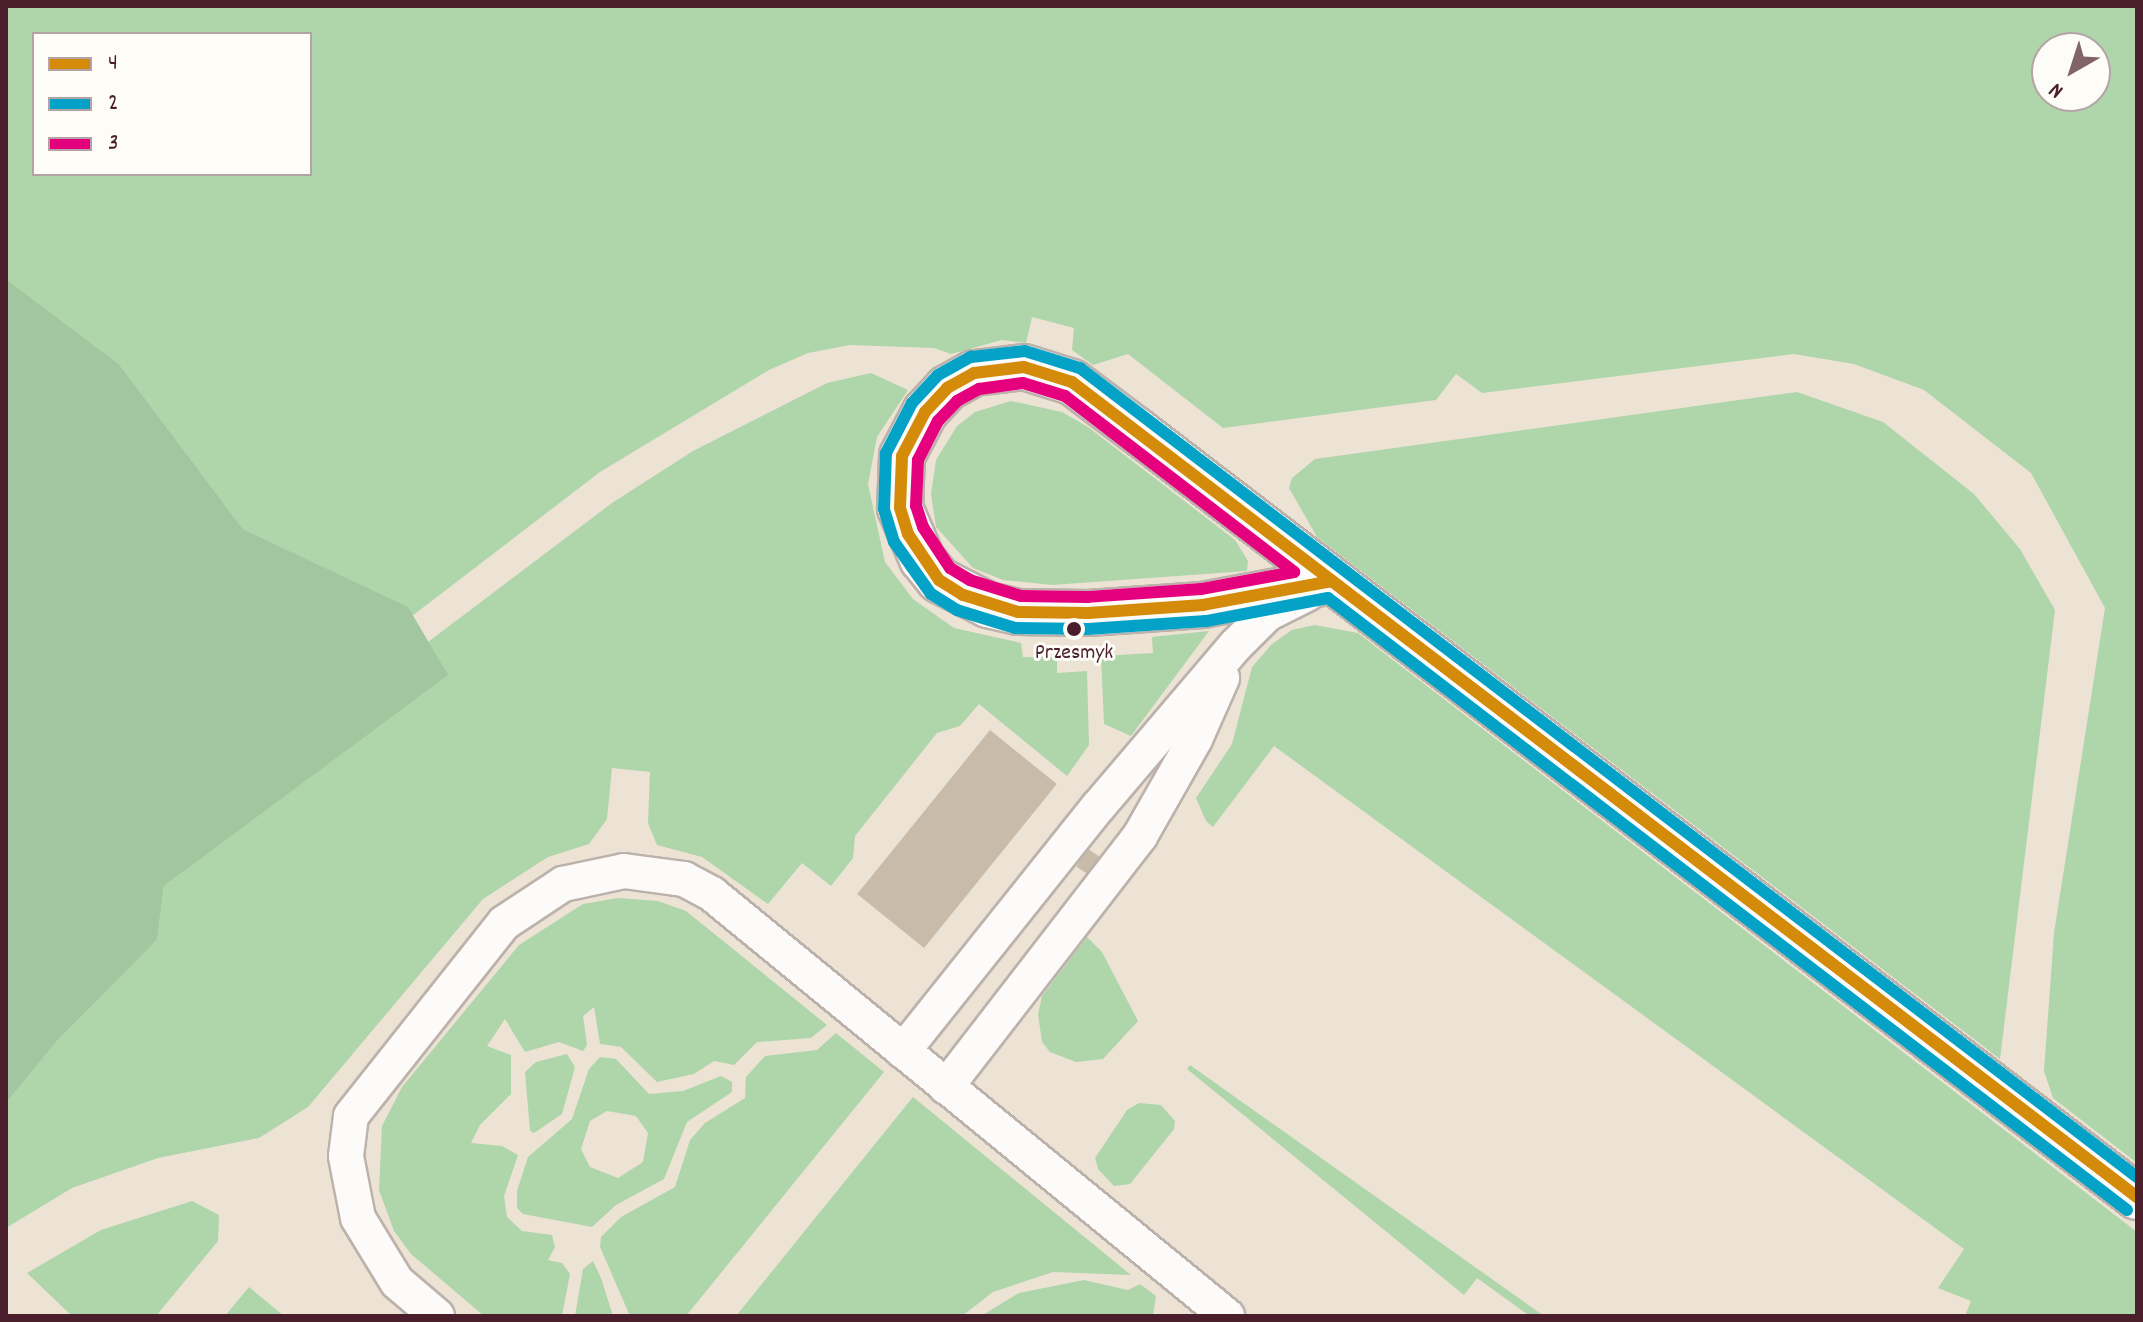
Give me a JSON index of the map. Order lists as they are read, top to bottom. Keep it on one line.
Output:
{"places":["Przesmyk"],"lines":["transit line 2","transit line 4","transit line 3"],"legend":["4","2","3"],"north":"bottom left"}
